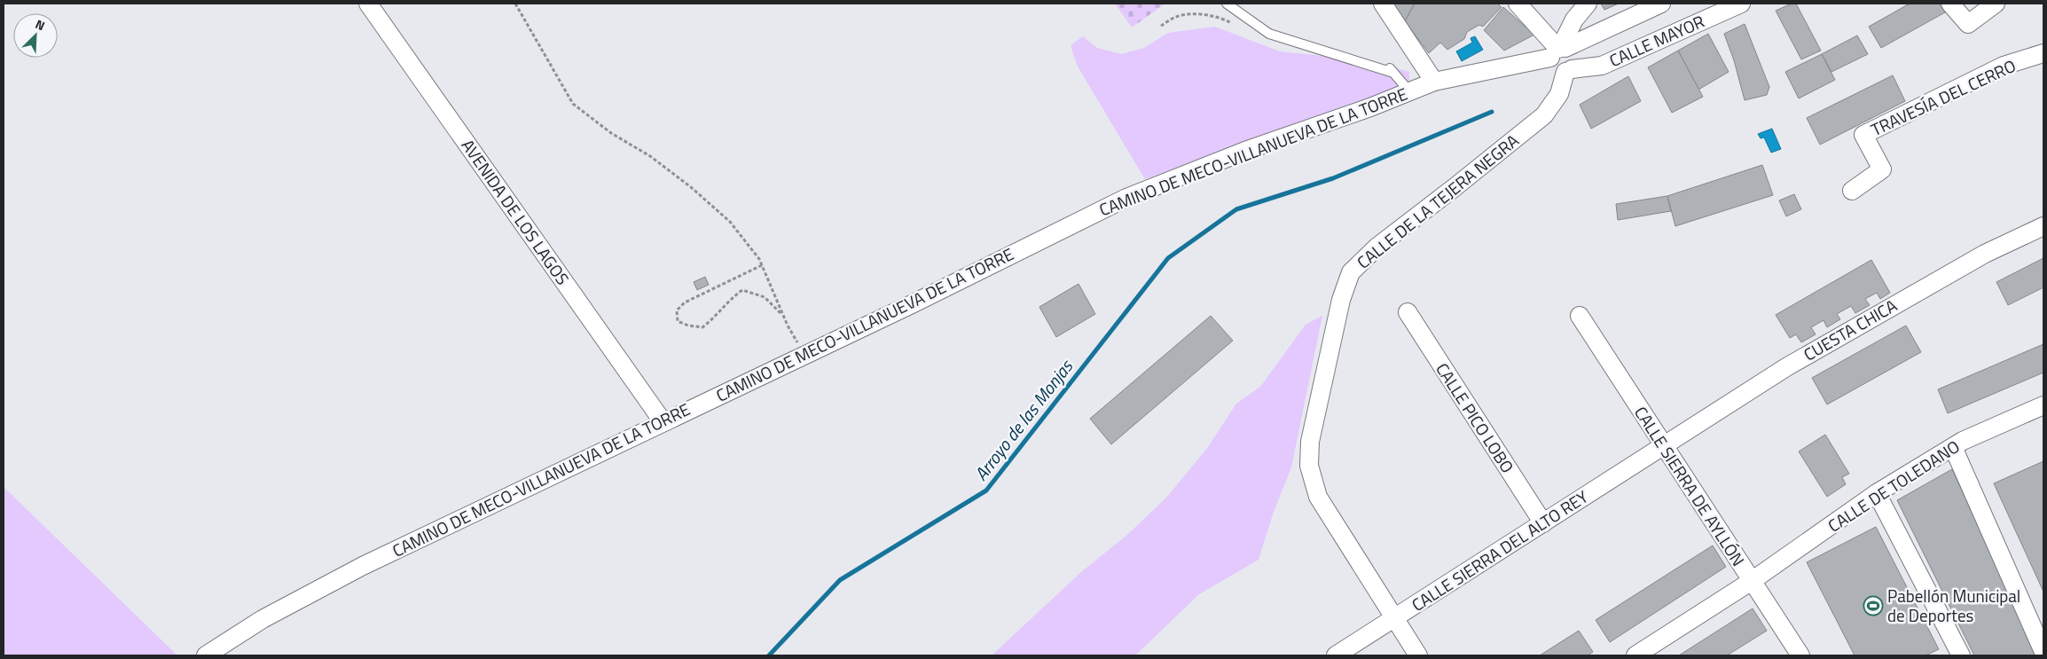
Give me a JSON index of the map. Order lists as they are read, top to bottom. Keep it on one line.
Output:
{"streets":{"street":["CALLE MAYOR","TRAVESÍA DEL CERRO","CAMINO DE MECO-VILLANUEVA DE LA TORRE","CALLE DE LA TEJERA NEGRA","AVENIDA DE LOS LAGOS","CUESTA CHICA","CALLE PICO LOBO","CALLE SIERRA DE AYLLÓN","CALLE DE TOLEDANO","CALLE SIERRA DEL ALTO REY"]},"crossings":[["CALLE MAYOR","CAMINO DE MECO-VILLANUEVA DE LA TORRE"],["CALLE MAYOR","CALLE DE LA TEJERA NEGRA"],["CAMINO DE MECO-VILLANUEVA DE LA TORRE","AVENIDA DE LOS LAGOS"],["CALLE DE LA TEJERA NEGRA","CALLE SIERRA DEL ALTO REY"],["CUESTA CHICA","CALLE SIERRA DE AYLLÓN"],["CUESTA CHICA","CALLE SIERRA DEL ALTO REY"],["CALLE PICO LOBO","CALLE SIERRA DEL ALTO REY"],["CALLE SIERRA DE AYLLÓN","CALLE DE TOLEDANO"],["CALLE SIERRA DE AYLLÓN","CALLE SIERRA DEL ALTO REY"]],"water":["Arroyo de las Monjas"],"places":{"sports":["Pabellón Municipal de Deportes"]},"north":"top right"}
